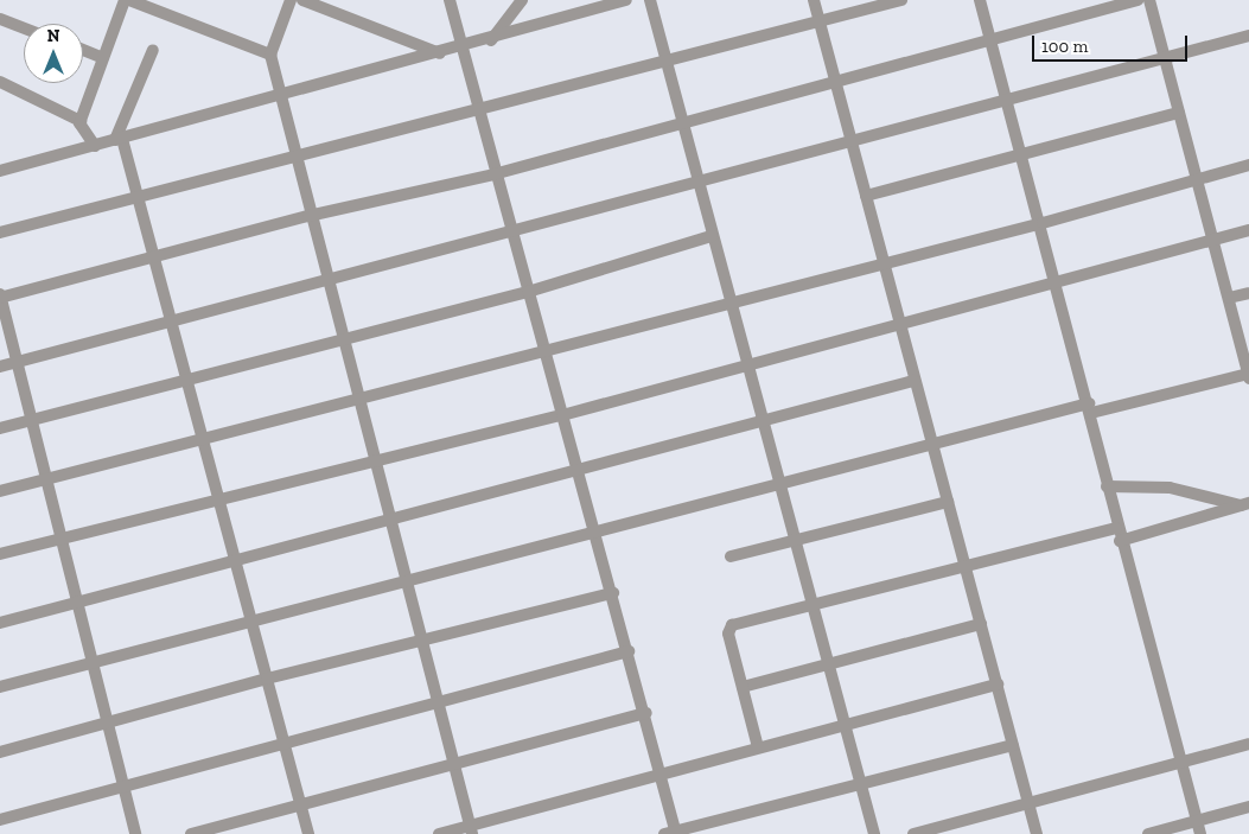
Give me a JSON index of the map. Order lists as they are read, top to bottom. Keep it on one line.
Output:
{"scale_bar":"100 m","north":"top"}
